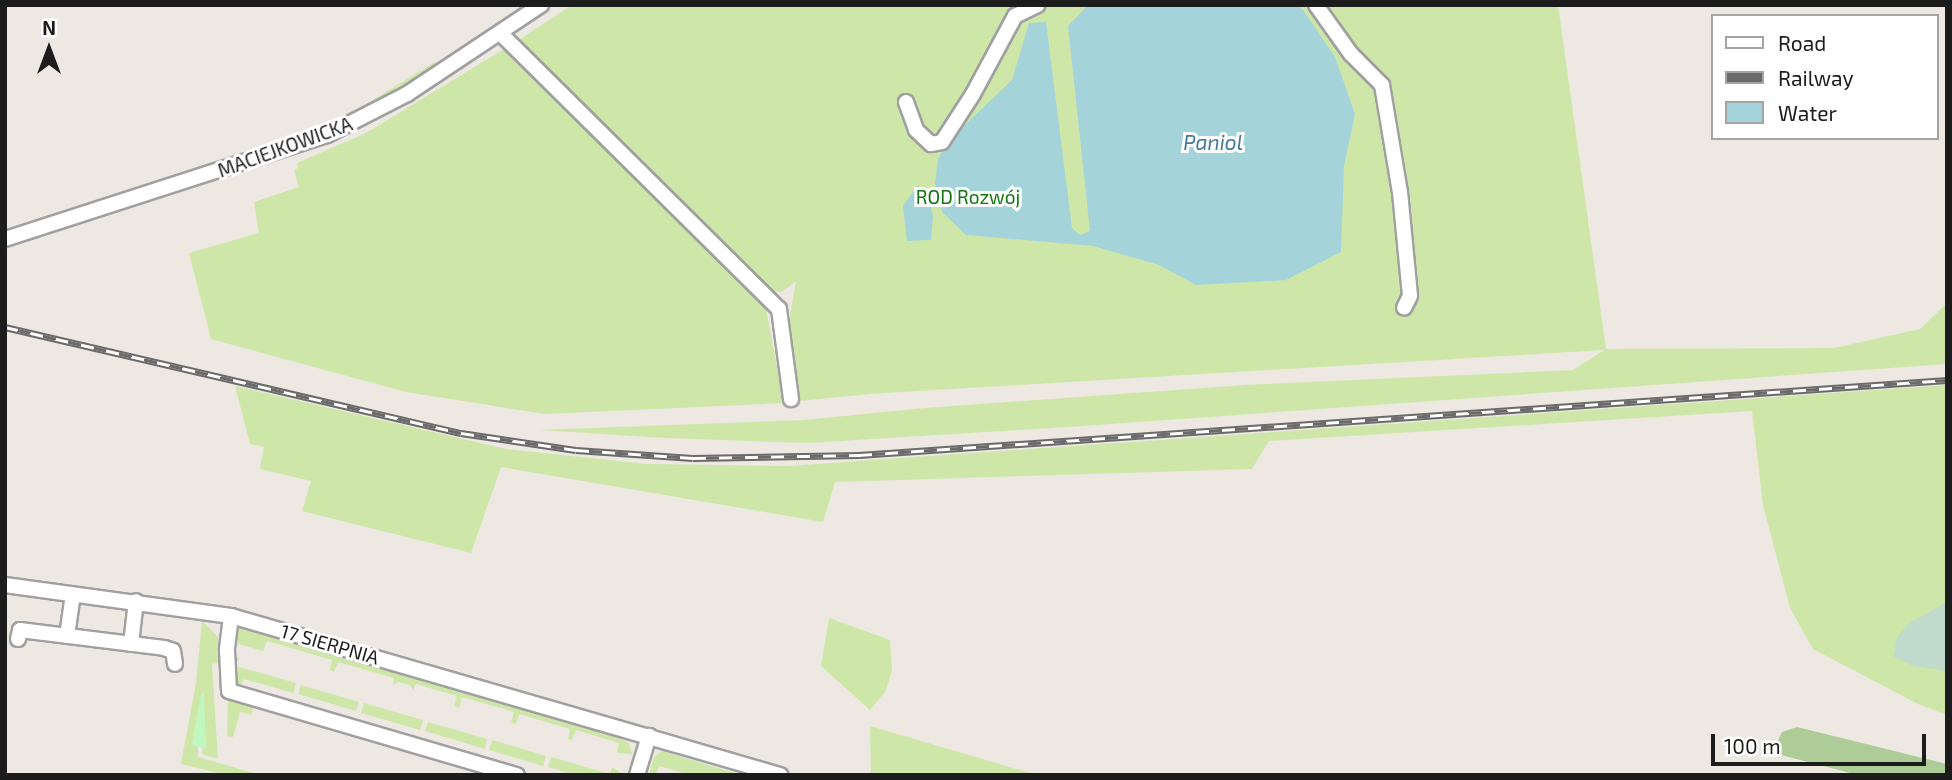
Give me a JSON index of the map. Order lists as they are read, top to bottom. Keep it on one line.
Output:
{"streets":{"street":["MACIEJKOWICKA","17 SIERPNIA"]},"water":["Paniol"],"parks":["ROD Rozwój"],"legend":["Road","Railway","Water"],"scale_bar":"100 m","north":"top"}
